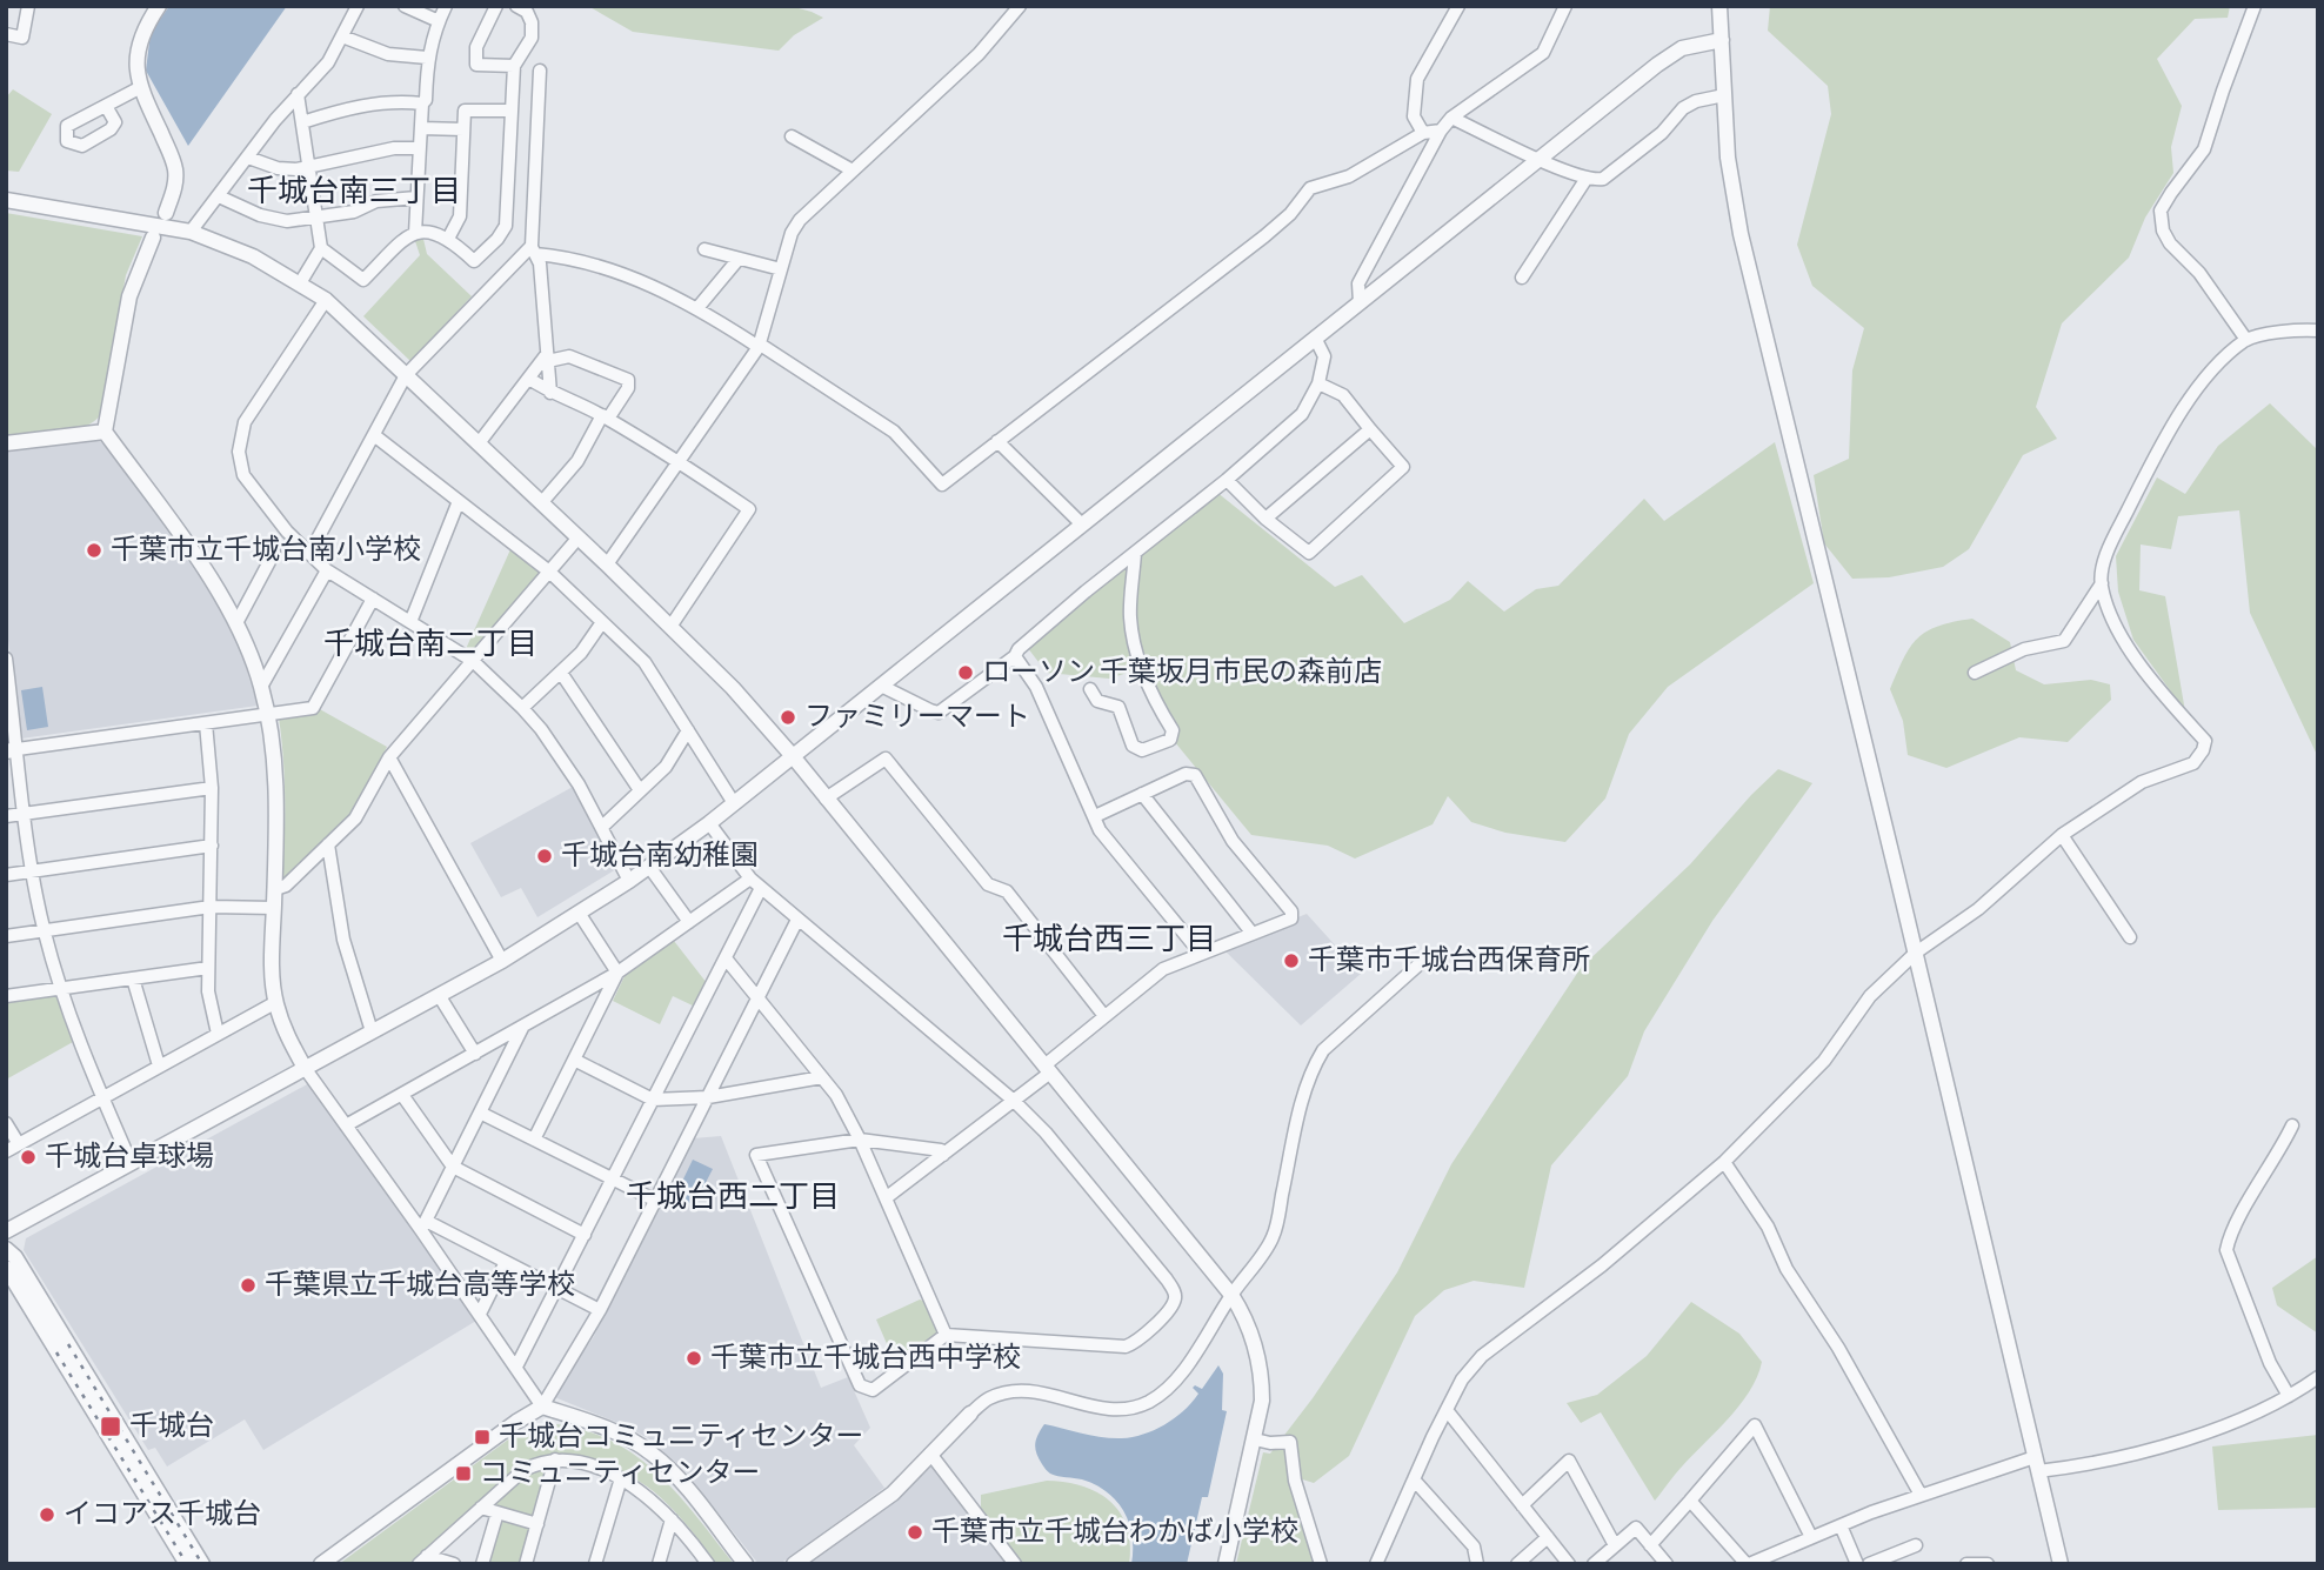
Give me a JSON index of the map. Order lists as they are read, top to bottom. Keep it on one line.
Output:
{"districts":["千城台南三丁目","千城台南二丁目","千城台西三丁目","千城台西二丁目"],"places":{"other":["千葉市立千城台南小学校","ローソン 千葉坂月市民の森前店","ファミリーマート","千城台南幼稚園","千葉市千城台西保育所","千城台卓球場","千葉県立千城台高等学校","千葉市立千城台西中学校","イコアス千城台","千葉市立千城台わかば小学校"],"transit":["千城台","千城台コミュニティセンター","コミュニティセンター"]}}
